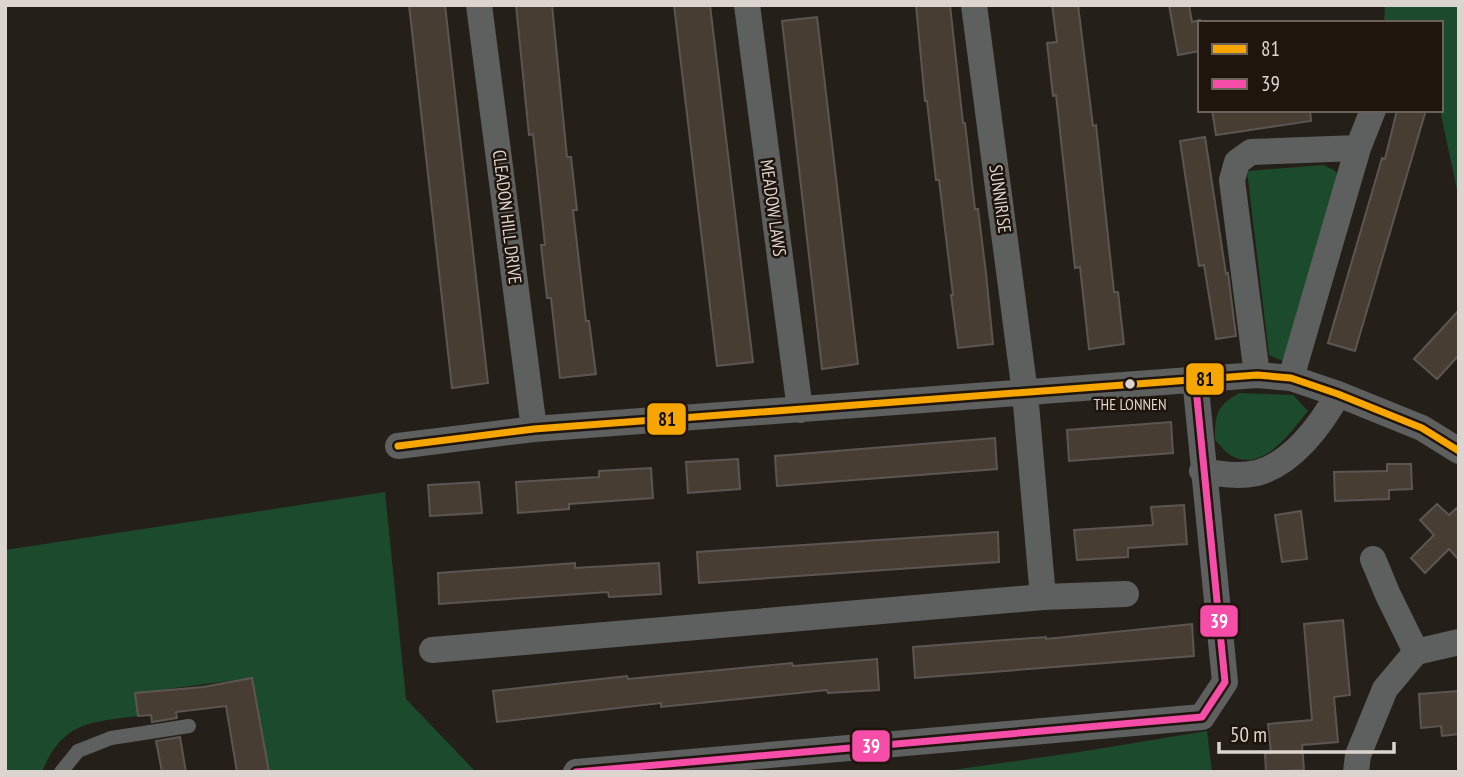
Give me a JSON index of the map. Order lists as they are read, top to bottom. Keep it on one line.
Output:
{"streets":{"street":["SUNNIRISE","MEADOW LAWS","CLEADON HILL DRIVE"]},"places":["THE LONNEN"],"lines":["transit line 81","transit line 39"],"legend":["81","39"],"scale_bar":"50 m"}
